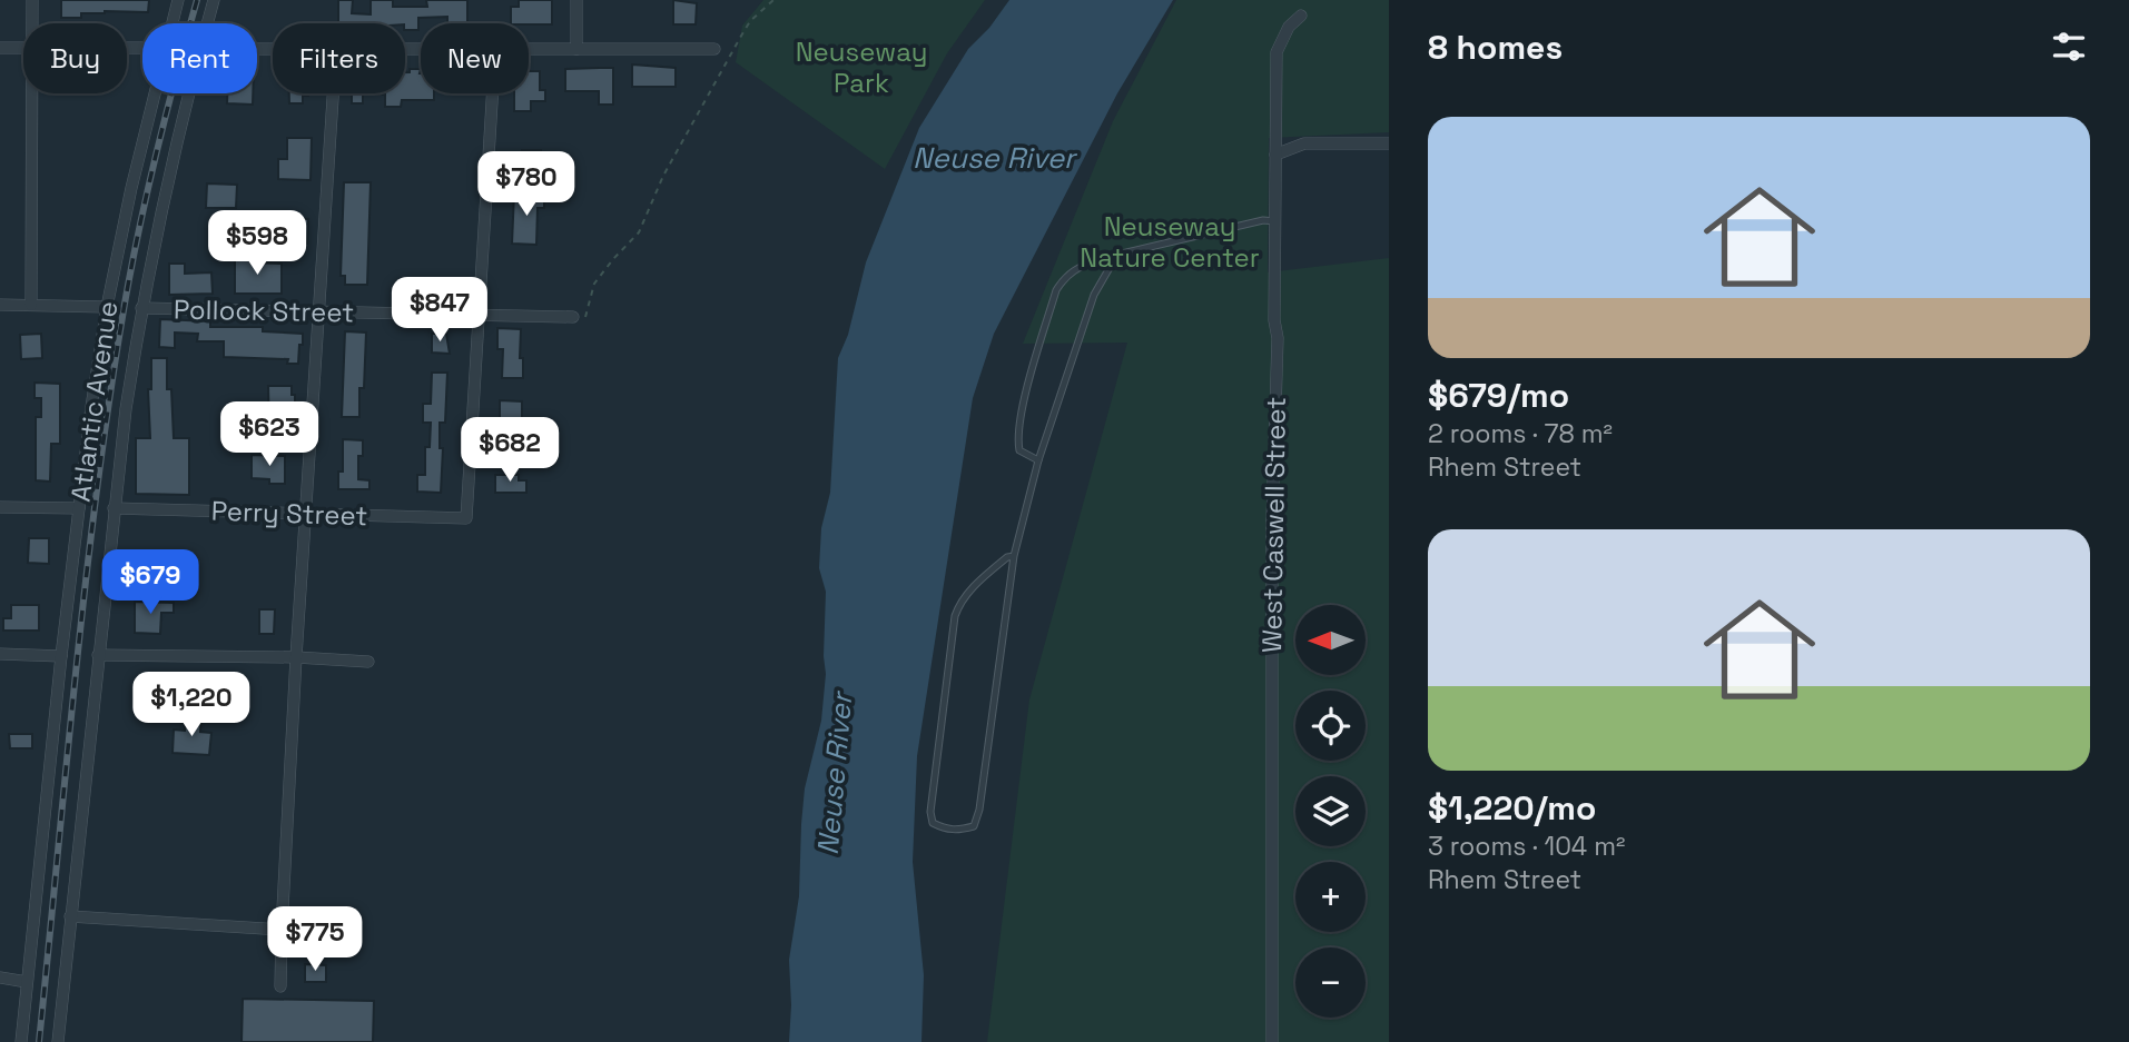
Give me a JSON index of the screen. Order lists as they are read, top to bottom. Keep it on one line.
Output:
{"streets":{"street":["Pollock Street","Atlantic Avenue","Perry Street","West Caswell Street"]},"crossings":[["Pollock Street","Atlantic Avenue"],["Pollock Street","Perry Street"],["Atlantic Avenue","Perry Street"]],"water":["Neuse River"],"parks":["Neuseway Park","Neuseway Nature Center"],"north":"left","page":{"heading":"8 homes","chip":["Buy","Rent","Filters","New"],"list":[{"name":"$679/mo","note":"2 rooms · 78 m² · Rhem Street"},{"name":"$1,220/mo","note":"3 rooms · 104 m² · Rhem Street"}],"price":["$780","$598","$847","$623","$682","$679","$1,220","$775"],"map_buttons":["+","−"]}}
